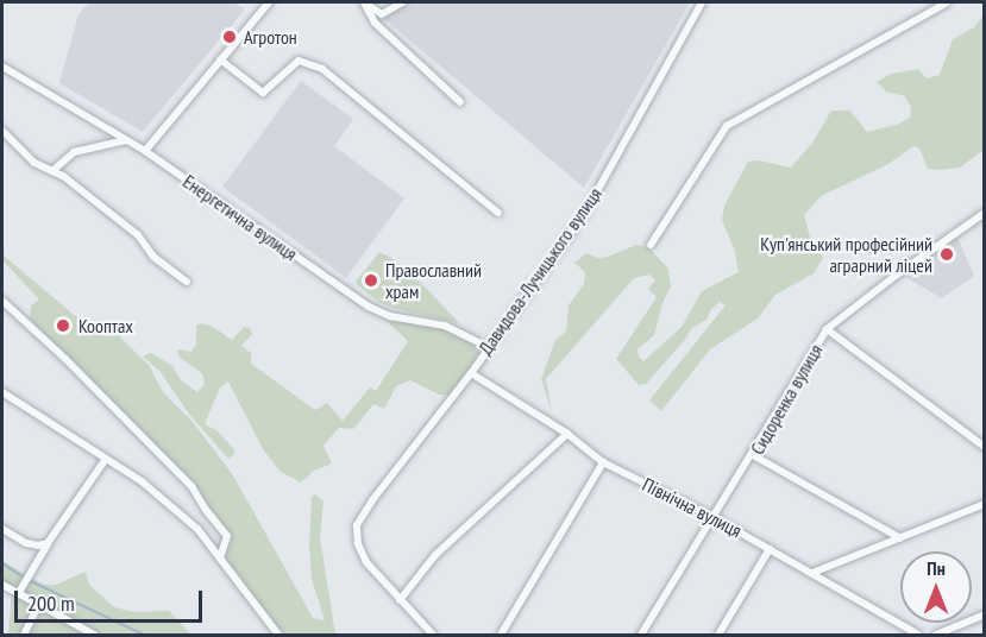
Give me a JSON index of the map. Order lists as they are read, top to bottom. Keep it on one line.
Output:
{"streets":{"street":["Енергетична вулиця","Давидова-Лучицького вулиця","Сидоренка вулиця","Північна вулиця"]},"crossings":[["Енергетична вулиця","Давидова-Лучицького вулиця"],["Давидова-Лучицького вулиця","Північна вулиця"],["Сидоренка вулиця","Північна вулиця"]],"places":["Агротон","Куп'янський професійний аграрний ліцей","Православний храм","Кооптах"],"scale_bar":"200 m","north":"top"}
